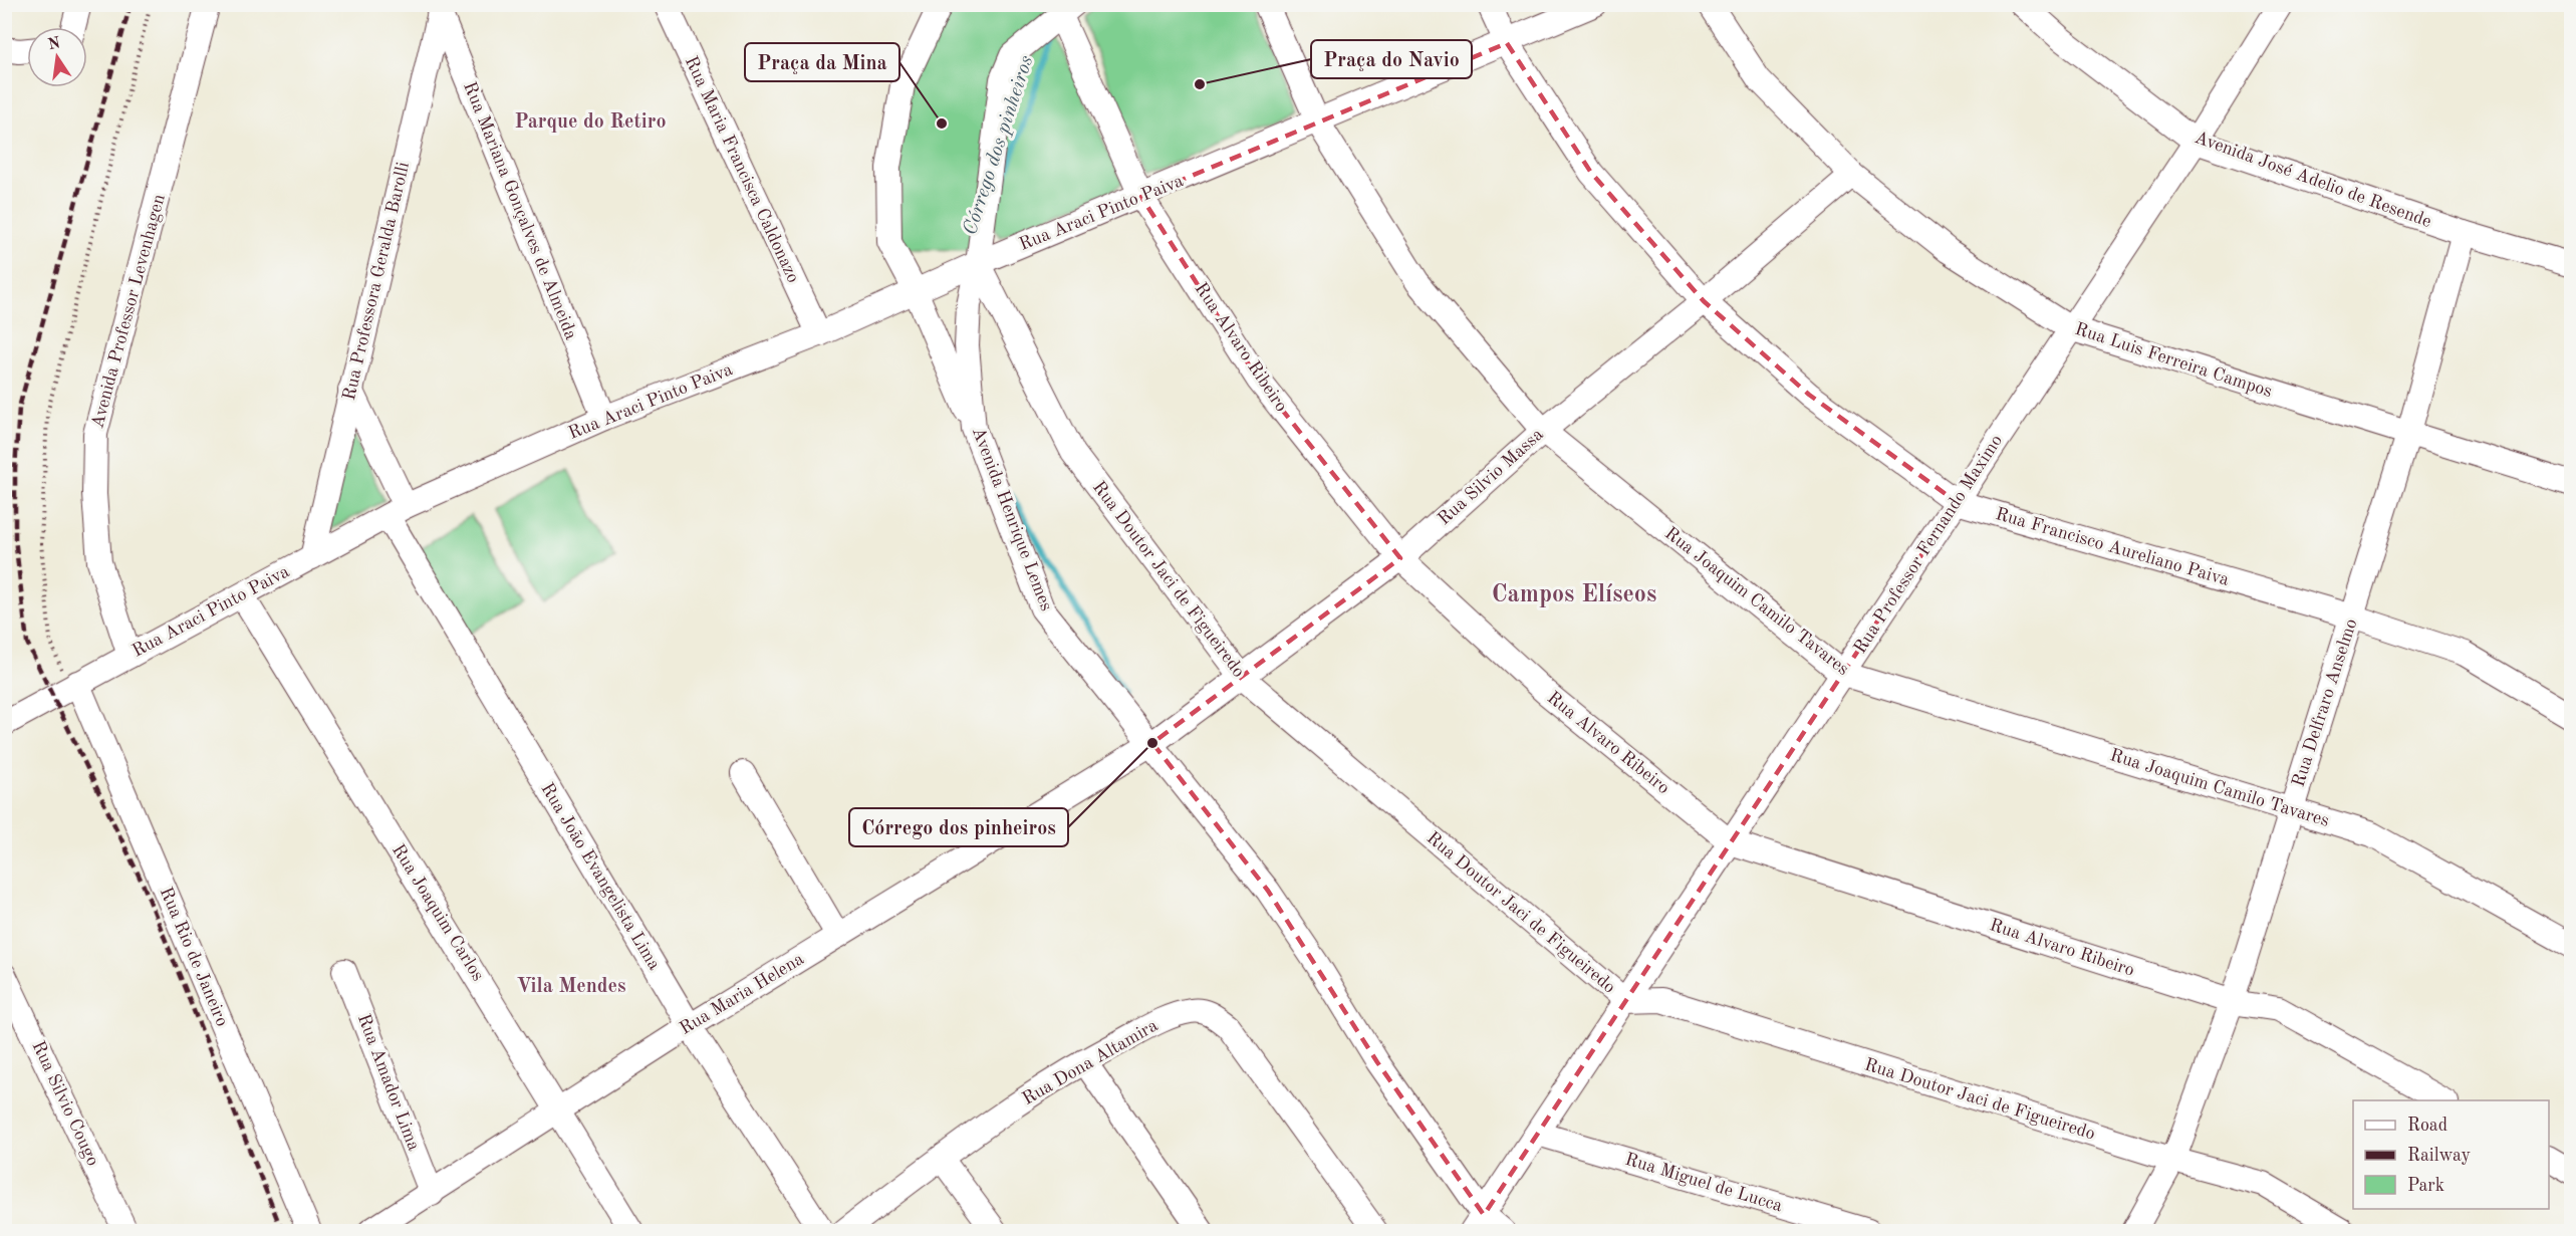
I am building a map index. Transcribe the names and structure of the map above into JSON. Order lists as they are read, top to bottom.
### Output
{
  "streets": {
    "street": [
      "Rua Maria Francisca Caldonazo",
      "Avenida José Adelio de Resende",
      "Rua Mariana Gonçalves de Almeida",
      "Rua Araci Pinto Paiva",
      "Rua Professora Geralda Barolli",
      "Avenida Professor Levenhagen",
      "Rua Alvaro Ribeiro",
      "Rua Luis Ferreira Campos",
      "Rua Silvio Massa",
      "Avenida Henrique Lemes",
      "Rua Professor Fernando Maximo",
      "Rua Francisco Aureliano Paiva",
      "Rua Doutor Jaci de Figueiredo",
      "Rua Joaquim Camilo Tavares",
      "Rua Delfraro Anselmo",
      "Rua João Evangelista Lima",
      "Rua Joaquim Carlos",
      "Rua Rio de Janeiro",
      "Rua Maria Helena",
      "Rua Dona Altamira",
      "Rua Amador Lima",
      "Rua Silvio Cougo",
      "Rua Miguel de Lucca"
    ]
  },
  "crossings": [
    ["Rua Maria Francisca Caldonazo", "Rua Araci Pinto Paiva"],
    ["Avenida José Adelio de Resende", "Rua Professor Fernando Maximo"],
    ["Avenida José Adelio de Resende", "Rua Delfraro Anselmo"],
    ["Rua Mariana Gonçalves de Almeida", "Rua Araci Pinto Paiva"],
    ["Rua Mariana Gonçalves de Almeida", "Rua Professora Geralda Barolli"],
    ["Rua Araci Pinto Paiva", "Rua Professora Geralda Barolli"],
    ["Rua Araci Pinto Paiva", "Avenida Professor Levenhagen"],
    ["Rua Araci Pinto Paiva", "Rua Alvaro Ribeiro"],
    ["Rua Araci Pinto Paiva", "Avenida Henrique Lemes"],
    ["Rua Araci Pinto Paiva", "Rua Francisco Aureliano Paiva"],
    ["Rua Araci Pinto Paiva", "Rua Doutor Jaci de Figueiredo"],
    ["Rua Araci Pinto Paiva", "Rua Joaquim Camilo Tavares"],
    ["Rua Araci Pinto Paiva", "Rua João Evangelista Lima"],
    ["Rua Araci Pinto Paiva", "Rua Joaquim Carlos"],
    ["Rua Araci Pinto Paiva", "Rua Rio de Janeiro"],
    ["Rua Professora Geralda Barolli", "Rua João Evangelista Lima"],
    ["Rua Alvaro Ribeiro", "Rua Silvio Massa"],
    ["Rua Alvaro Ribeiro", "Avenida Henrique Lemes"],
    ["Rua Alvaro Ribeiro", "Rua Professor Fernando Maximo"],
    ["Rua Alvaro Ribeiro", "Rua Delfraro Anselmo"],
    ["Rua Luis Ferreira Campos", "Rua Silvio Massa"],
    ["Rua Luis Ferreira Campos", "Rua Professor Fernando Maximo"],
    ["Rua Luis Ferreira Campos", "Rua Delfraro Anselmo"],
    ["Rua Silvio Massa", "Avenida Henrique Lemes"],
    ["Rua Silvio Massa", "Rua Francisco Aureliano Paiva"],
    ["Rua Silvio Massa", "Rua Doutor Jaci de Figueiredo"],
    ["Rua Silvio Massa", "Rua Joaquim Camilo Tavares"],
    ["Rua Silvio Massa", "Rua Maria Helena"],
    ["Avenida Henrique Lemes", "Rua Professor Fernando Maximo"],
    ["Avenida Henrique Lemes", "Rua Doutor Jaci de Figueiredo"],
    ["Rua Professor Fernando Maximo", "Rua Francisco Aureliano Paiva"],
    ["Rua Professor Fernando Maximo", "Rua Doutor Jaci de Figueiredo"],
    ["Rua Professor Fernando Maximo", "Rua Joaquim Camilo Tavares"],
    ["Rua Professor Fernando Maximo", "Rua Miguel de Lucca"],
    ["Rua Francisco Aureliano Paiva", "Rua Delfraro Anselmo"],
    ["Rua Doutor Jaci de Figueiredo", "Rua Delfraro Anselmo"],
    ["Rua Joaquim Camilo Tavares", "Rua Delfraro Anselmo"],
    ["Rua João Evangelista Lima", "Rua Maria Helena"],
    ["Rua Joaquim Carlos", "Rua Maria Helena"],
    ["Rua Maria Helena", "Rua Amador Lima"]
  ],
  "districts": ["Parque do Retiro", "Campos Elíseos", "Vila Mendes"],
  "water": ["Córrego dos pinheiros"],
  "places": ["Praça do Navio", "Praça da Mina", "Córrego dos pinheiros"],
  "legend": ["Road", "Railway", "Park"],
  "north": "top"
}
